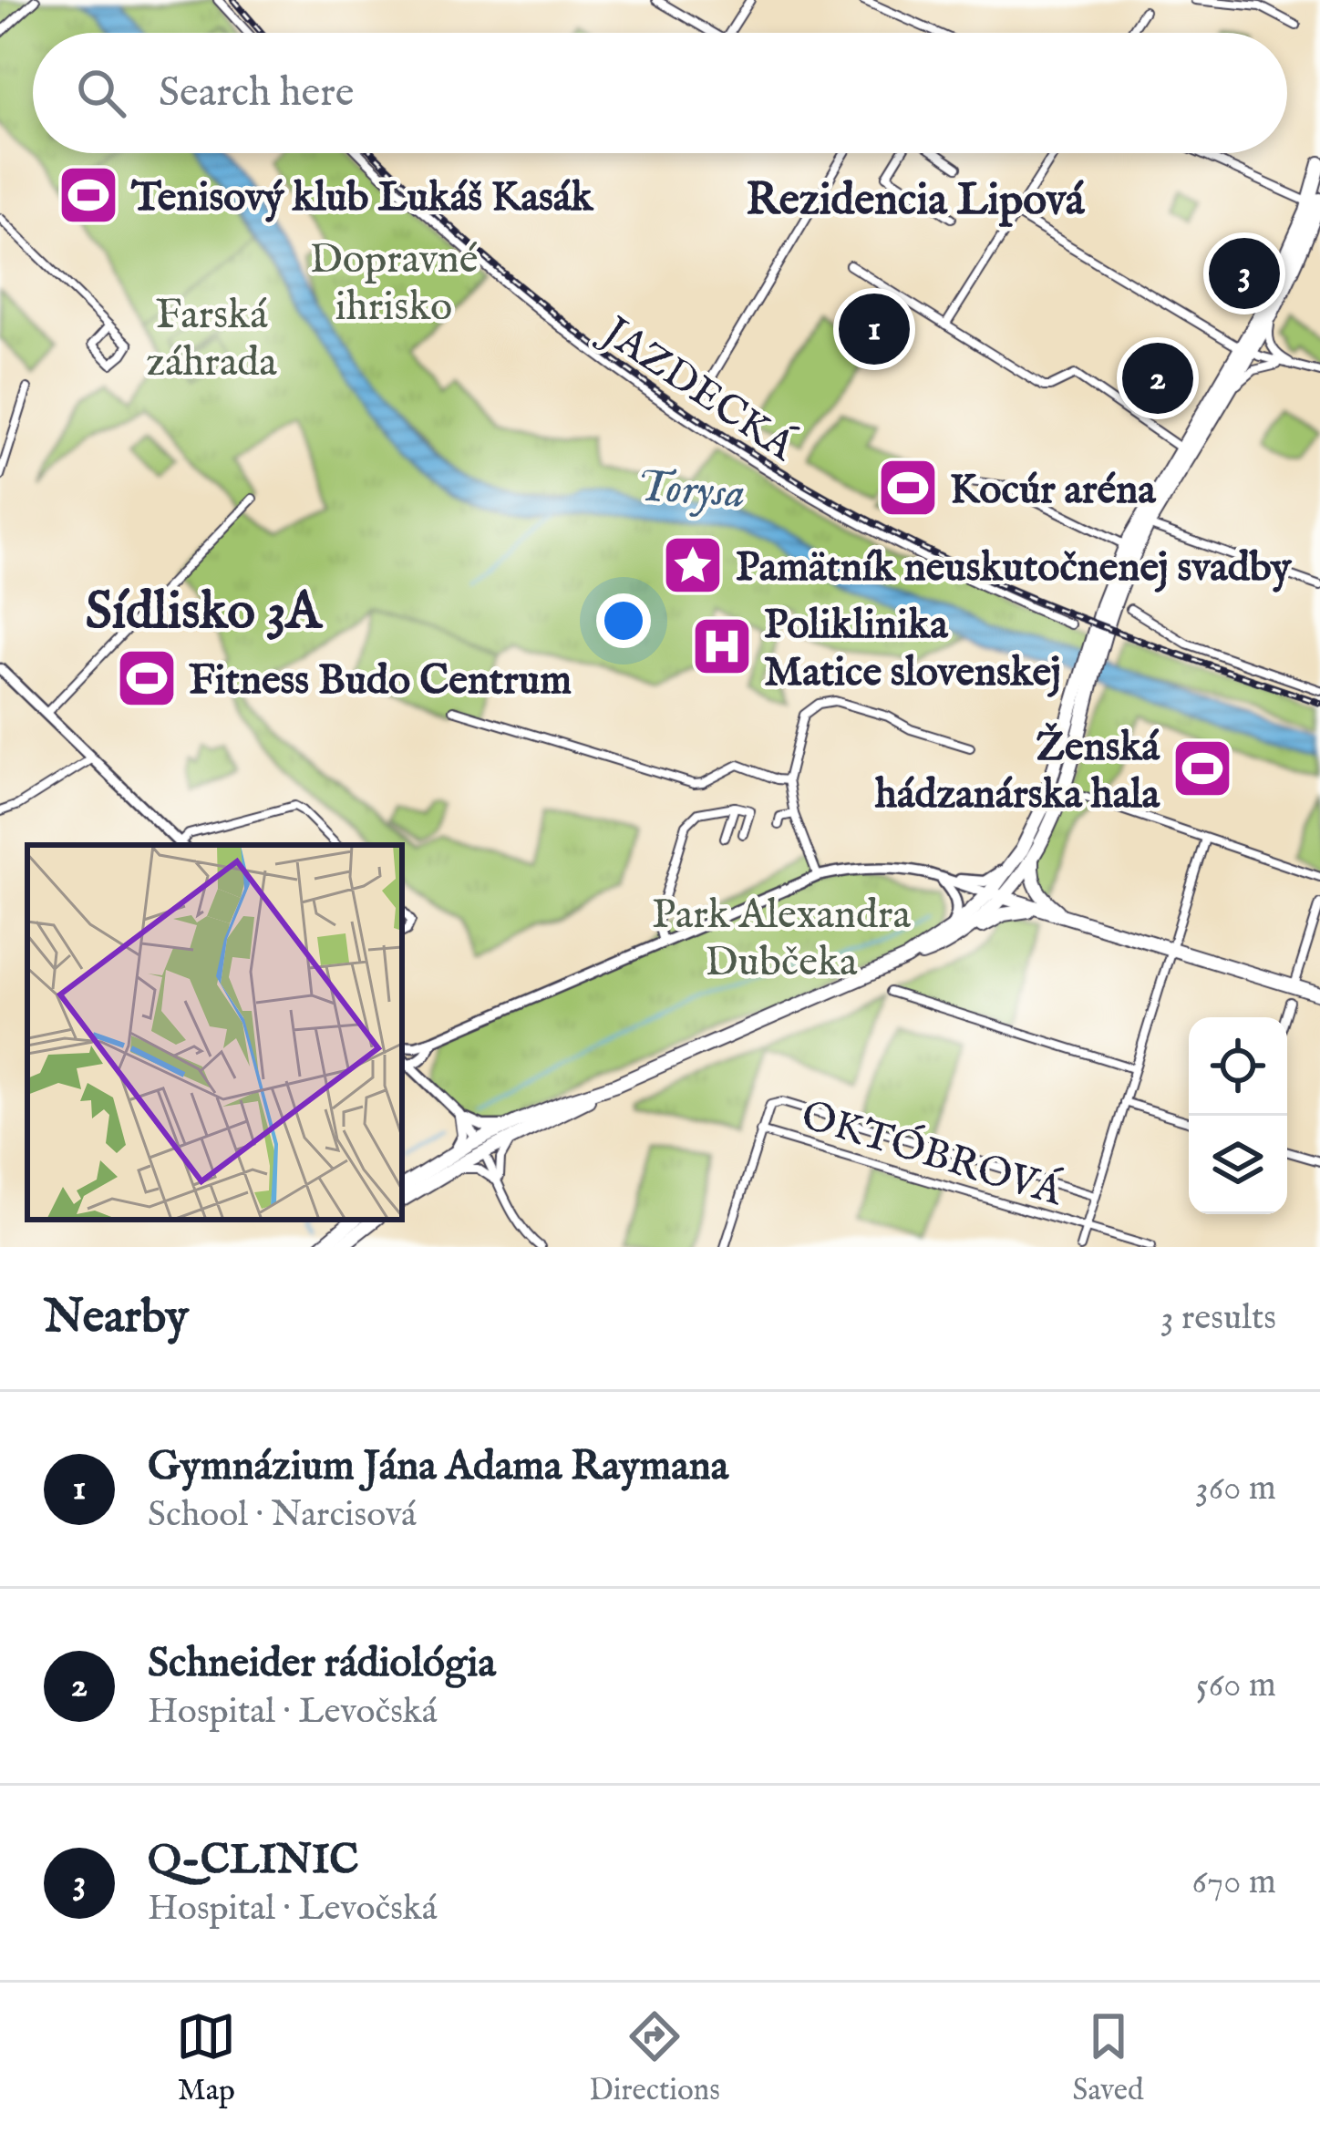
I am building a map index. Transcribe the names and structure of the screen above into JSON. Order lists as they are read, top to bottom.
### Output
{
  "streets": {
    "street": ["JAZDECKÁ", "OKTÓBROVÁ"]
  },
  "districts": ["Rezidencia Lipová", "Sídlisko 3A"],
  "water": ["Torysa"],
  "parks": ["Dopravné ihrisko", "Farská záhrada", "Park Alexandra Dubčeka"],
  "places": {
    "sports": [
      "Tenisový klub Lukáš Kasák",
      "Kocúr aréna",
      "Fitness Budo Centrum",
      "Ženská hádzanárska hala"
    ],
    "place": ["Pamätník neuskutočnenej svadby"],
    "hospital": ["Poliklinika Matice slovenskej"]
  },
  "page": {
    "search": "Search here",
    "pins": ["3", "1", "2"],
    "heading": ["Nearby", "3 results"],
    "list": [
      {
        "mark": "1",
        "name": "Gymnázium Jána Adama Raymana",
        "note": "School · Narcisová",
        "value": "360 m"
      },
      {
        "mark": "2",
        "name": "Schneider rádiológia",
        "note": "Hospital · Levočská",
        "value": "560 m"
      },
      {
        "mark": "3",
        "name": "Q-CLINIC",
        "note": "Hospital · Levočská",
        "value": "670 m"
      }
    ],
    "nav": ["Map", "Directions", "Saved"]
  }
}
